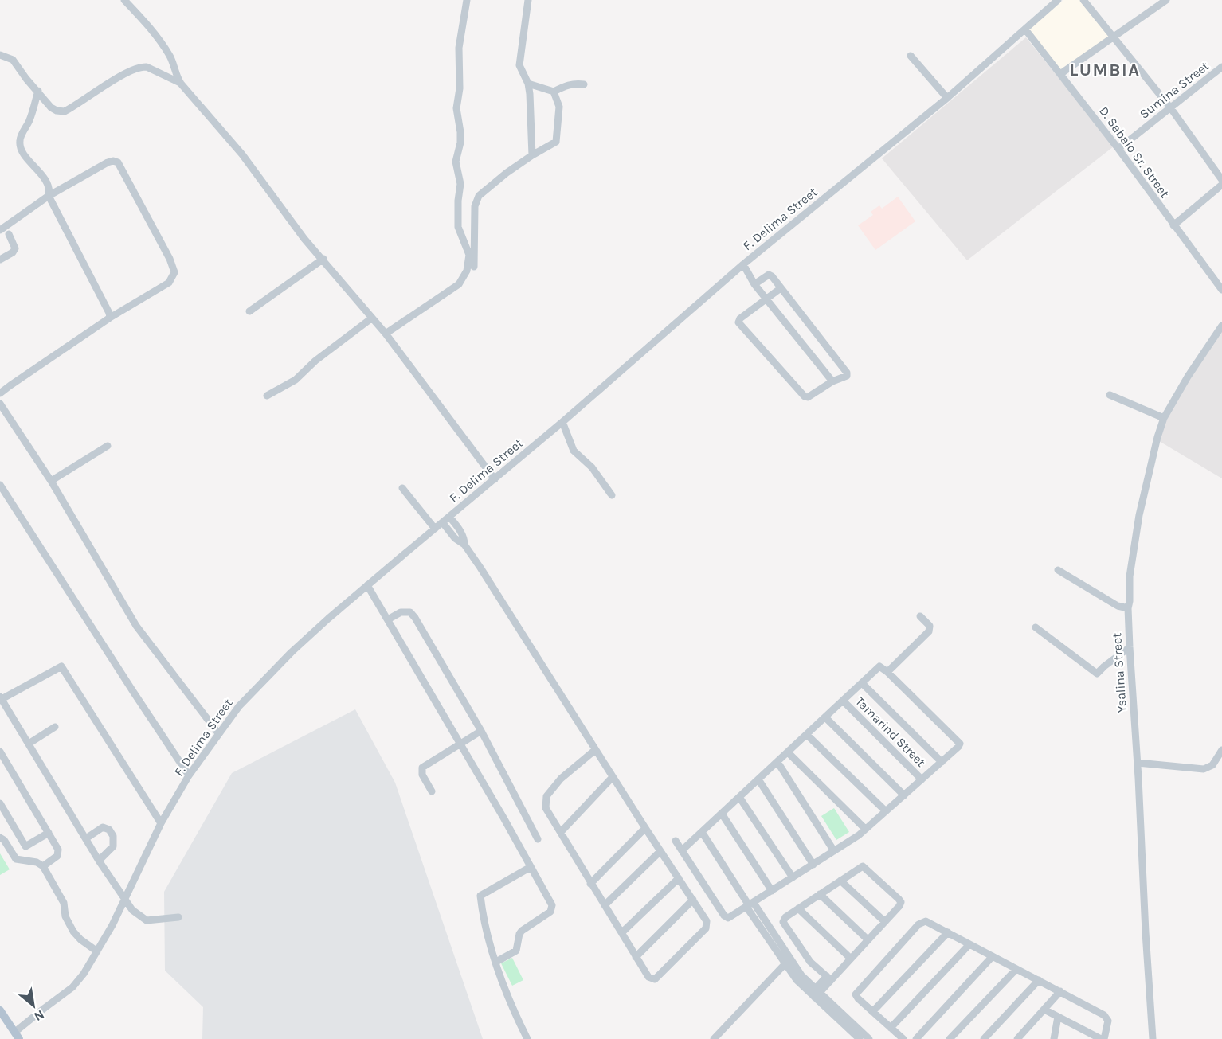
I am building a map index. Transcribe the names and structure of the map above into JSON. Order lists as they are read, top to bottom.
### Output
{
  "streets": {
    "street": [
      "Sumina Street",
      "D. Sabalo Sr. Street",
      "F. Delima Street",
      "Ysalina Street",
      "Tamarind Street"
    ]
  },
  "crossings": [
    ["Sumina Street", "D. Sabalo Sr. Street"],
    ["D. Sabalo Sr. Street", "F. Delima Street"]
  ],
  "districts": ["LUMBIA"],
  "north": "bottom right"
}
